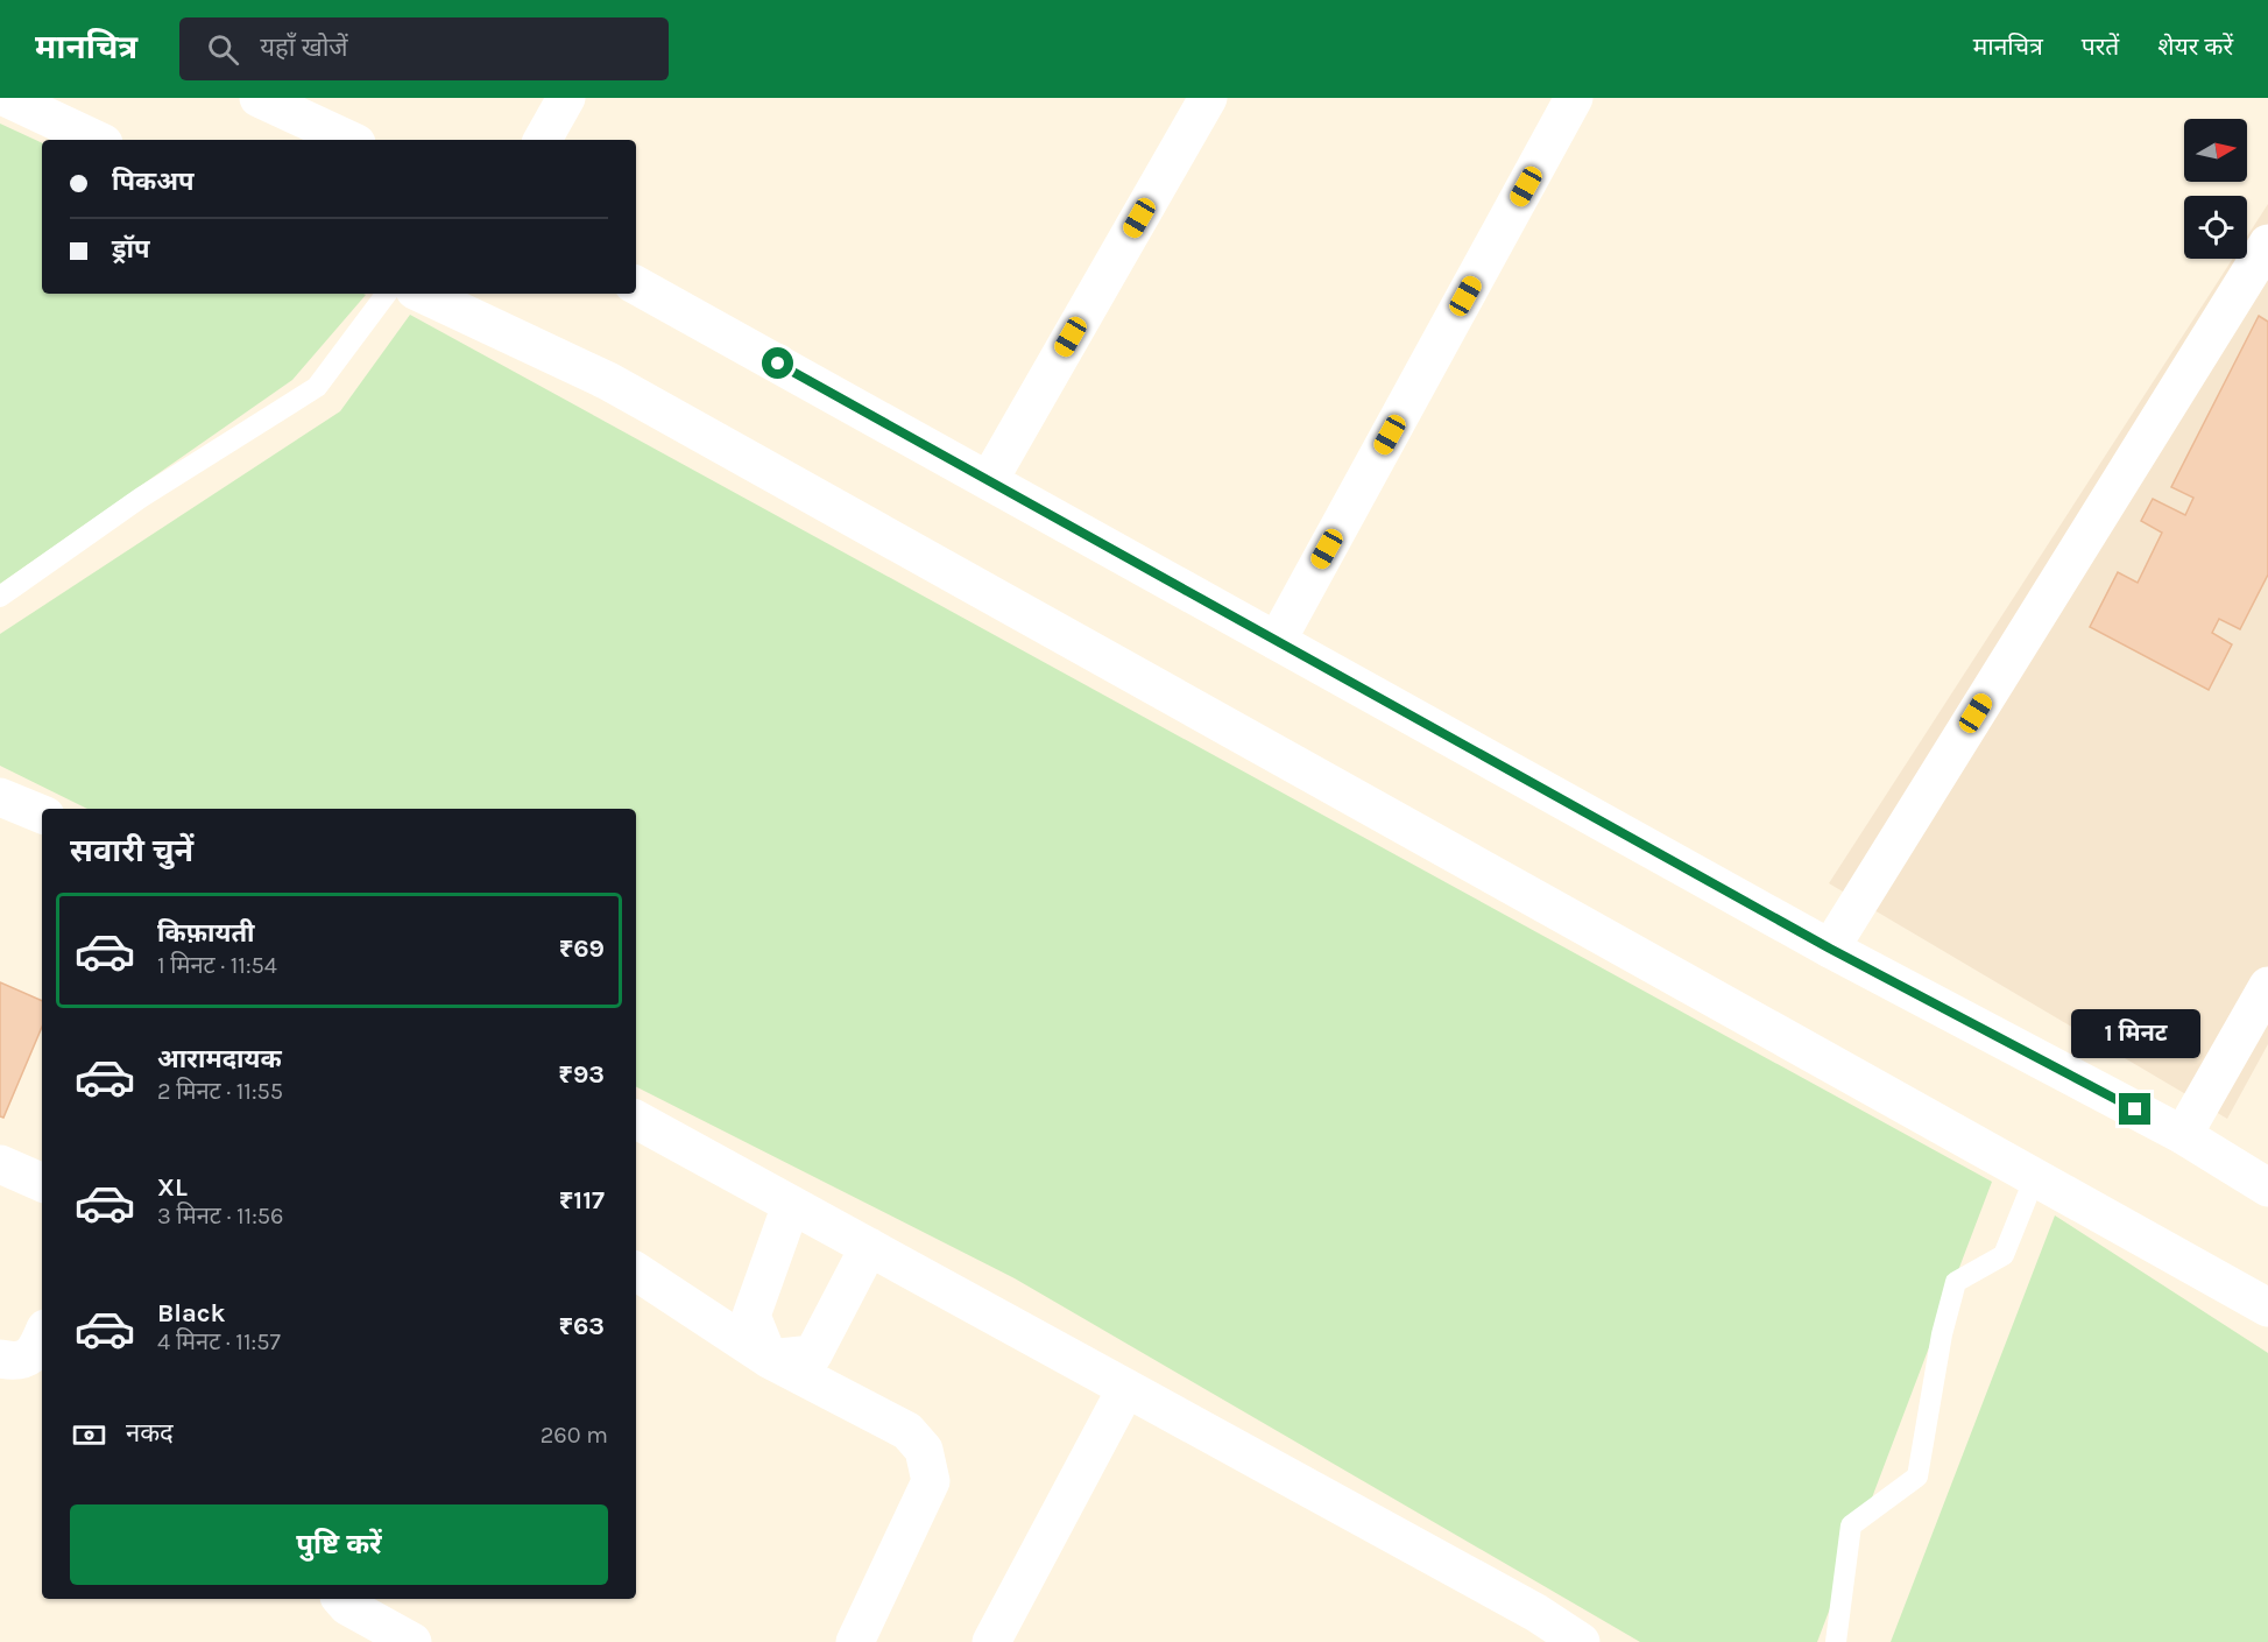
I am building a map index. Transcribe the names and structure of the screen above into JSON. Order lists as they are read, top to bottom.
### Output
{
  "north": "right",
  "page": {
    "header": "मानचित्र",
    "search": "यहाँ खोजें",
    "nav": ["मानचित्र", "परतें", "शेयर करें"],
    "banner": ["पिकअप", "ड्रॉप"],
    "heading": "सवारी चुनें",
    "list": [
      {
        "name": "किफ़ायती",
        "note": "1 मिनट · 11:54",
        "value": "₹69"
      },
      {
        "name": "आरामदायक",
        "note": "2 मिनट · 11:55",
        "value": "₹93"
      },
      {
        "name": "XL",
        "note": "3 मिनट · 11:56",
        "value": "₹117"
      },
      {
        "name": "Black",
        "note": "4 मिनट · 11:57",
        "value": "₹63"
      }
    ],
    "bubble": "1 मिनट",
    "pay": ["नकद", "260 m"],
    "buttons": "पुष्टि करें"
  }
}
